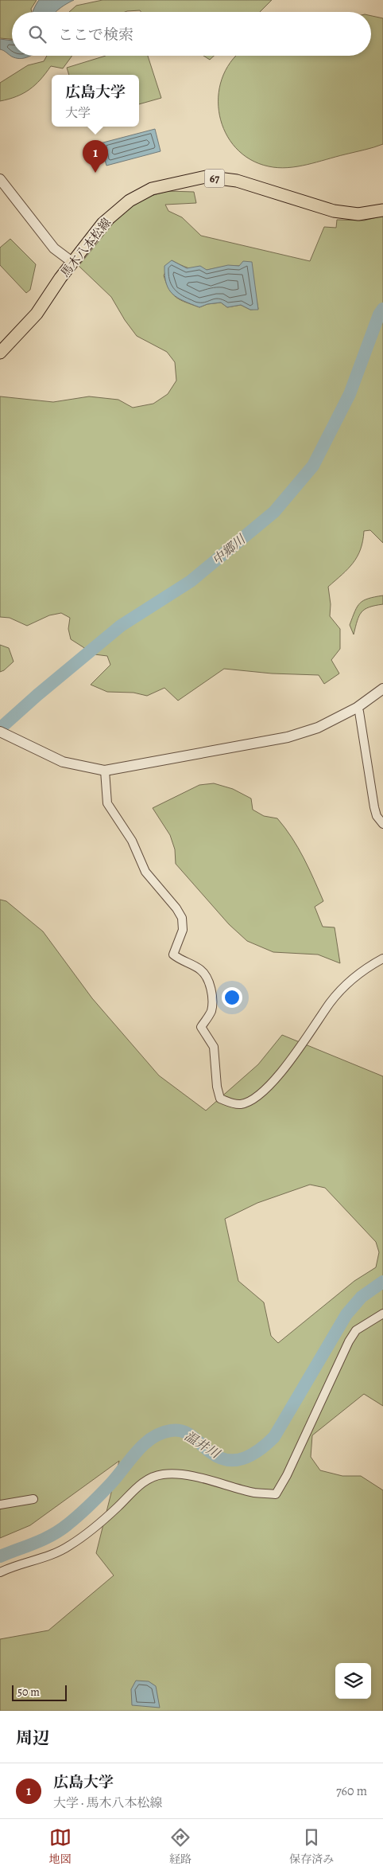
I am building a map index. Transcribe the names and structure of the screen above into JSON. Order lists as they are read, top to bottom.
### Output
{
  "streets": {
    "main road": ["67", "馬木八本松線"]
  },
  "water": ["中郷川", "温井川"],
  "scale_bar": "50 m",
  "page": {
    "search": "ここで検索",
    "popup": ["広島大学", "大学"],
    "pins": "1",
    "scale": "50 m",
    "heading": "周辺",
    "list": [
      {
        "mark": "1",
        "name": "広島大学",
        "note": "大学 · 馬木八本松線",
        "value": "760 m"
      }
    ],
    "nav": ["地図", "経路", "保存済み"]
  }
}
